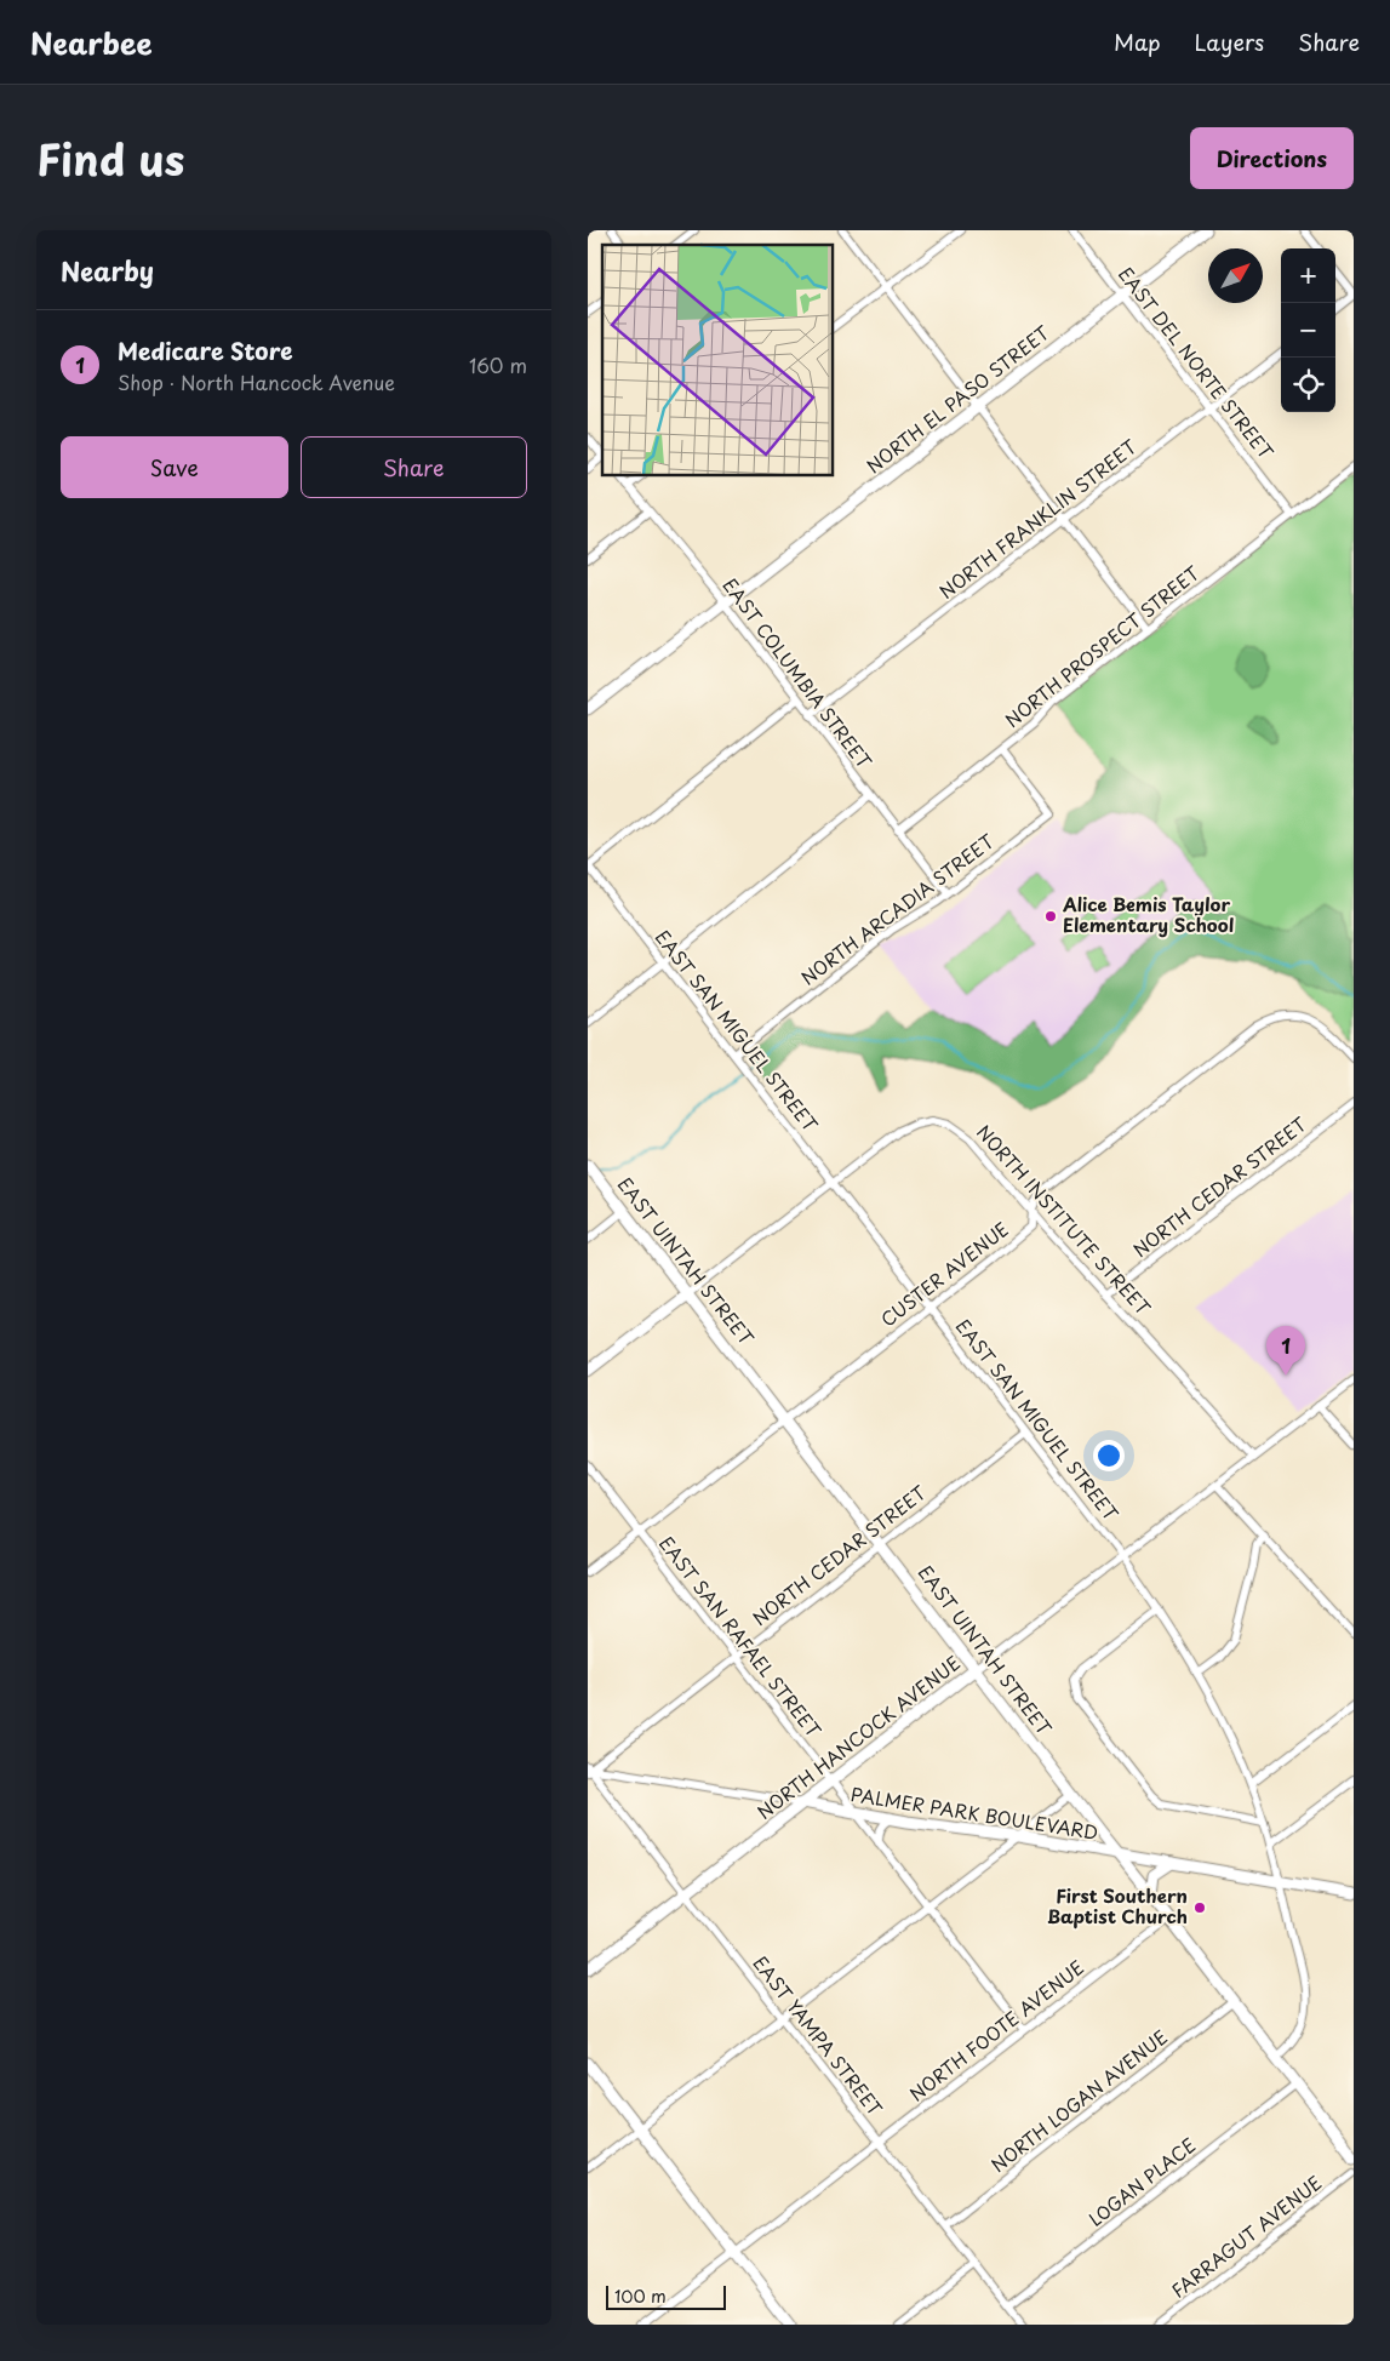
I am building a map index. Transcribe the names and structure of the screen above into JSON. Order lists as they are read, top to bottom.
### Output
{
  "streets": {
    "main road": [
      "NORTH EL PASO STREET",
      "NORTH INSTITUTE STREET",
      "EAST UINTAH STREET",
      "NORTH HANCOCK AVENUE",
      "PALMER PARK BOULEVARD"
    ],
    "street": [
      "EAST DEL NORTE STREET",
      "NORTH FRANKLIN STREET",
      "NORTH PROSPECT STREET",
      "EAST COLUMBIA STREET",
      "NORTH ARCADIA STREET",
      "EAST SAN MIGUEL STREET",
      "NORTH CEDAR STREET",
      "CUSTER AVENUE",
      "EAST SAN RAFAEL STREET",
      "NORTH FOOTE AVENUE",
      "EAST YAMPA STREET",
      "NORTH LOGAN AVENUE",
      "LOGAN PLACE",
      "FARRAGUT AVENUE"
    ]
  },
  "crossings": [
    ["EAST DEL NORTE STREET", "NORTH EL PASO STREET"],
    ["EAST DEL NORTE STREET", "NORTH FRANKLIN STREET"],
    ["EAST DEL NORTE STREET", "NORTH PROSPECT STREET"],
    ["NORTH EL PASO STREET", "EAST COLUMBIA STREET"],
    ["NORTH FRANKLIN STREET", "EAST COLUMBIA STREET"],
    ["NORTH PROSPECT STREET", "EAST COLUMBIA STREET"],
    ["NORTH PROSPECT STREET", "NORTH ARCADIA STREET"],
    ["EAST COLUMBIA STREET", "NORTH ARCADIA STREET"],
    ["NORTH ARCADIA STREET", "EAST SAN MIGUEL STREET"],
    ["EAST SAN MIGUEL STREET", "NORTH CEDAR STREET"],
    ["EAST SAN MIGUEL STREET", "NORTH INSTITUTE STREET"],
    ["EAST SAN MIGUEL STREET", "EAST UINTAH STREET"],
    ["EAST SAN MIGUEL STREET", "CUSTER AVENUE"],
    ["EAST SAN MIGUEL STREET", "NORTH HANCOCK AVENUE"],
    ["EAST SAN MIGUEL STREET", "PALMER PARK BOULEVARD"],
    ["NORTH CEDAR STREET", "NORTH INSTITUTE STREET"],
    ["NORTH CEDAR STREET", "EAST UINTAH STREET"],
    ["NORTH CEDAR STREET", "EAST SAN RAFAEL STREET"],
    ["NORTH CEDAR STREET", "PALMER PARK BOULEVARD"],
    ["NORTH CEDAR STREET", "EAST YAMPA STREET"],
    ["NORTH INSTITUTE STREET", "EAST UINTAH STREET"],
    ["NORTH INSTITUTE STREET", "CUSTER AVENUE"],
    ["NORTH INSTITUTE STREET", "NORTH HANCOCK AVENUE"],
    ["EAST UINTAH STREET", "CUSTER AVENUE"],
    ["EAST UINTAH STREET", "NORTH HANCOCK AVENUE"],
    ["EAST UINTAH STREET", "PALMER PARK BOULEVARD"],
    ["EAST UINTAH STREET", "NORTH FOOTE AVENUE"],
    ["EAST UINTAH STREET", "NORTH LOGAN AVENUE"],
    ["EAST UINTAH STREET", "LOGAN PLACE"],
    ["CUSTER AVENUE", "EAST SAN RAFAEL STREET"],
    ["EAST SAN RAFAEL STREET", "NORTH HANCOCK AVENUE"],
    ["EAST SAN RAFAEL STREET", "PALMER PARK BOULEVARD"],
    ["EAST SAN RAFAEL STREET", "NORTH FOOTE AVENUE"],
    ["NORTH HANCOCK AVENUE", "PALMER PARK BOULEVARD"],
    ["NORTH HANCOCK AVENUE", "EAST YAMPA STREET"],
    ["PALMER PARK BOULEVARD", "EAST YAMPA STREET"],
    ["NORTH FOOTE AVENUE", "EAST YAMPA STREET"],
    ["EAST YAMPA STREET", "NORTH LOGAN AVENUE"],
    ["EAST YAMPA STREET", "LOGAN PLACE"]
  ],
  "places": ["Alice Bemis Taylor Elementary School", "First Southern Baptist Church"],
  "scale_bar": "100 m",
  "north": "top right",
  "page": {
    "header": "Nearbee",
    "nav": ["Map", "Layers", "Share"],
    "title": "Find us",
    "buttons": [
      "Directions",
      ["Save", "Share"]
    ],
    "heading": "Nearby",
    "map_buttons": ["+", "−"],
    "list": [
      {
        "mark": "1",
        "name": "Medicare Store",
        "note": "Shop · North Hancock Avenue",
        "value": "160 m"
      }
    ],
    "pins": "1",
    "scale": "100 m"
  }
}
